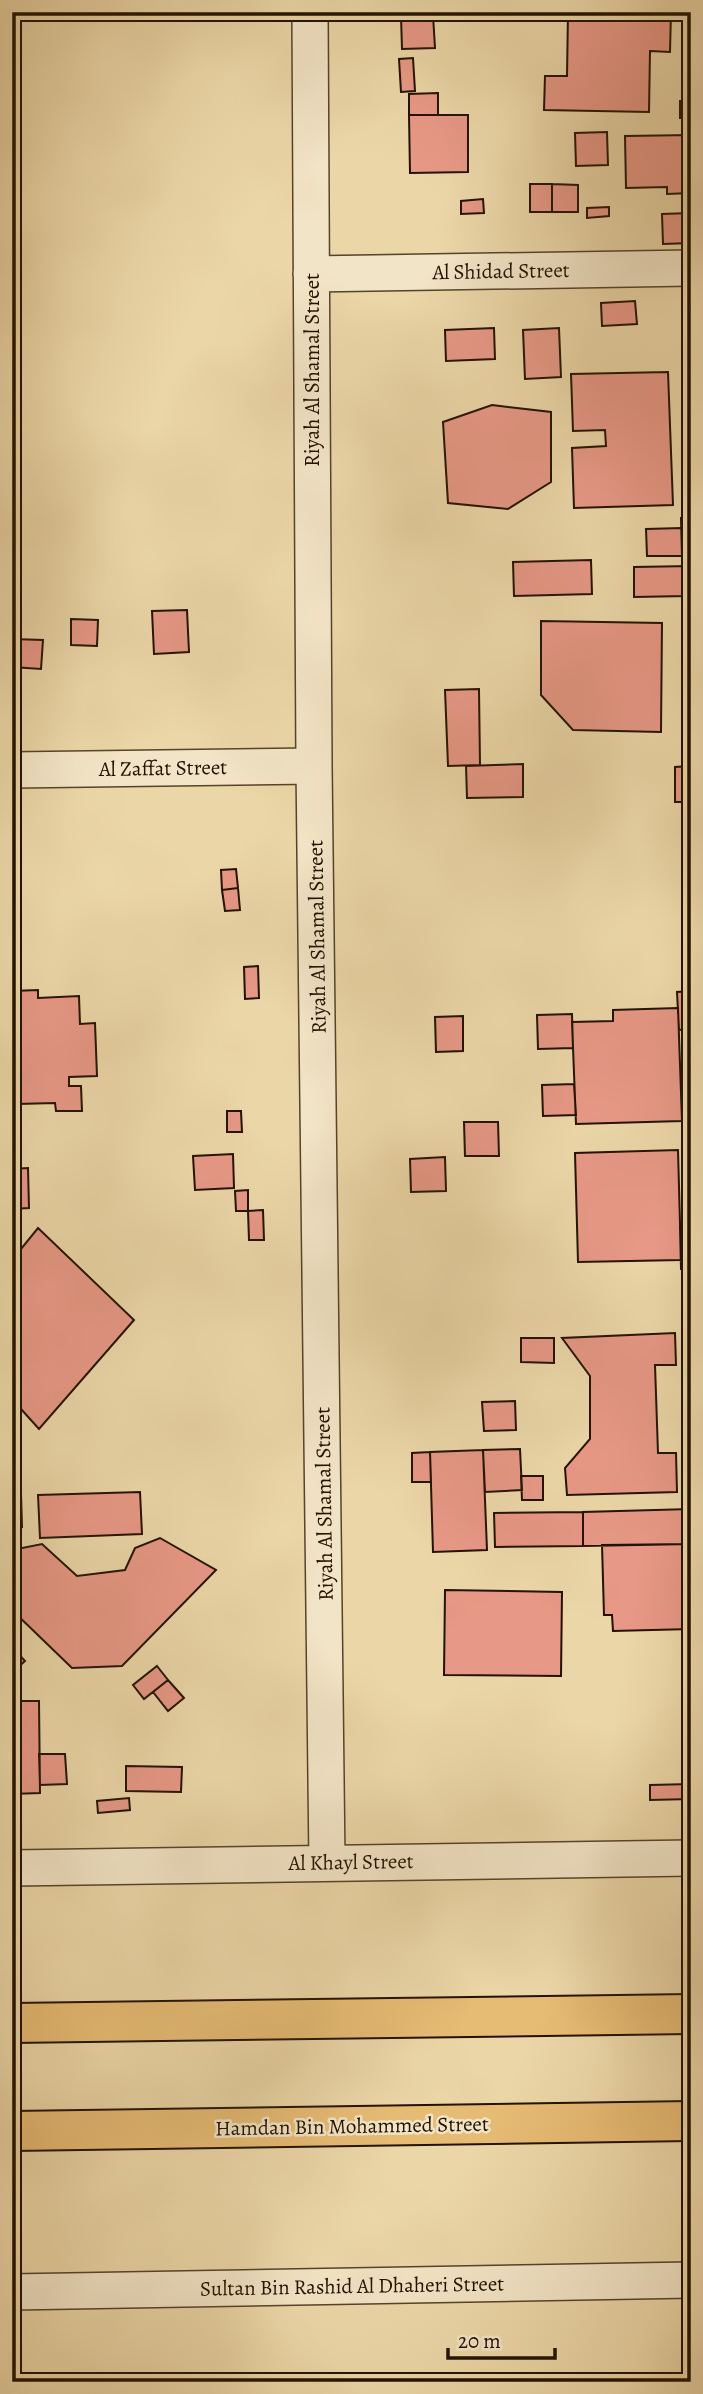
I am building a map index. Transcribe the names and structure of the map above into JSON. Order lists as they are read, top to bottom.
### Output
{
  "streets": {
    "main road": ["Hamdan Bin Mohammed Street"],
    "street": [
      "Al Shidad Street",
      "Riyah Al Shamal Street",
      "Al Zaffat Street",
      "Al Khayl Street",
      "Sultan Bin Rashid Al Dhaheri Street"
    ]
  },
  "crossings": [
    ["Al Shidad Street", "Riyah Al Shamal Street"],
    ["Riyah Al Shamal Street", "Al Zaffat Street"],
    ["Riyah Al Shamal Street", "Al Khayl Street"]
  ],
  "scale_bar": "20 m"
}
